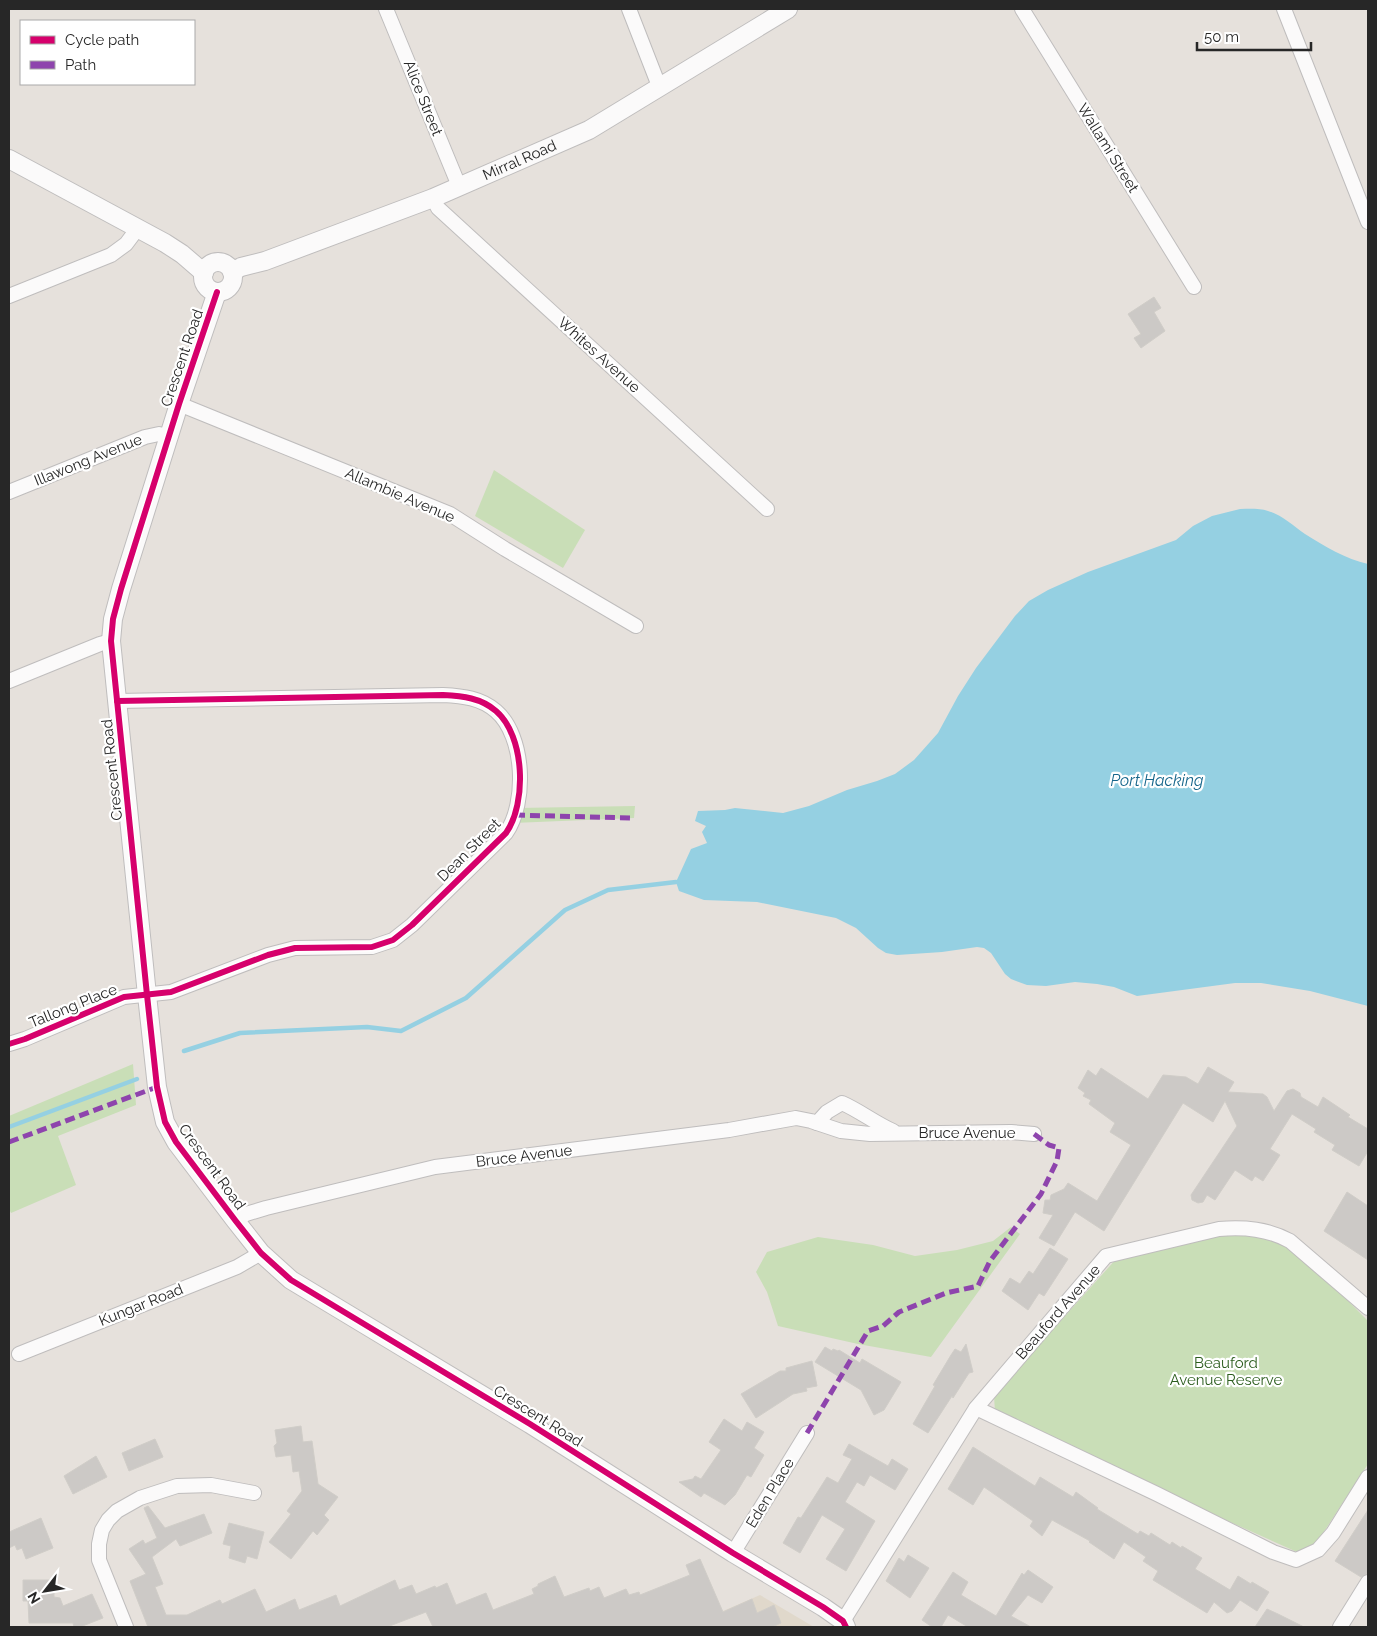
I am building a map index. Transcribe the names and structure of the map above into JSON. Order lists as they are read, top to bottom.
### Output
{
  "streets": {
    "street": [
      "Alice Street",
      "Wallami Street",
      "Mirral Road",
      "Whites Avenue",
      "Crescent Road",
      "Illawong Avenue",
      "Allambie Avenue",
      "Dean Street",
      "Tallong Place",
      "Bruce Avenue",
      "Kungar Road",
      "Beauford Avenue",
      "Eden Place"
    ]
  },
  "crossings": [
    ["Alice Street", "Mirral Road"],
    ["Mirral Road", "Whites Avenue"],
    ["Mirral Road", "Crescent Road"],
    ["Crescent Road", "Illawong Avenue"],
    ["Crescent Road", "Allambie Avenue"],
    ["Crescent Road", "Dean Street"],
    ["Crescent Road", "Tallong Place"],
    ["Crescent Road", "Bruce Avenue"],
    ["Crescent Road", "Kungar Road"],
    ["Crescent Road", "Beauford Avenue"],
    ["Crescent Road", "Eden Place"],
    ["Dean Street", "Tallong Place"]
  ],
  "water": ["Port Hacking"],
  "parks": ["Beauford Avenue Reserve"],
  "legend": ["Cycle path", "Path"],
  "scale_bar": "50 m",
  "north": "bottom left"
}
